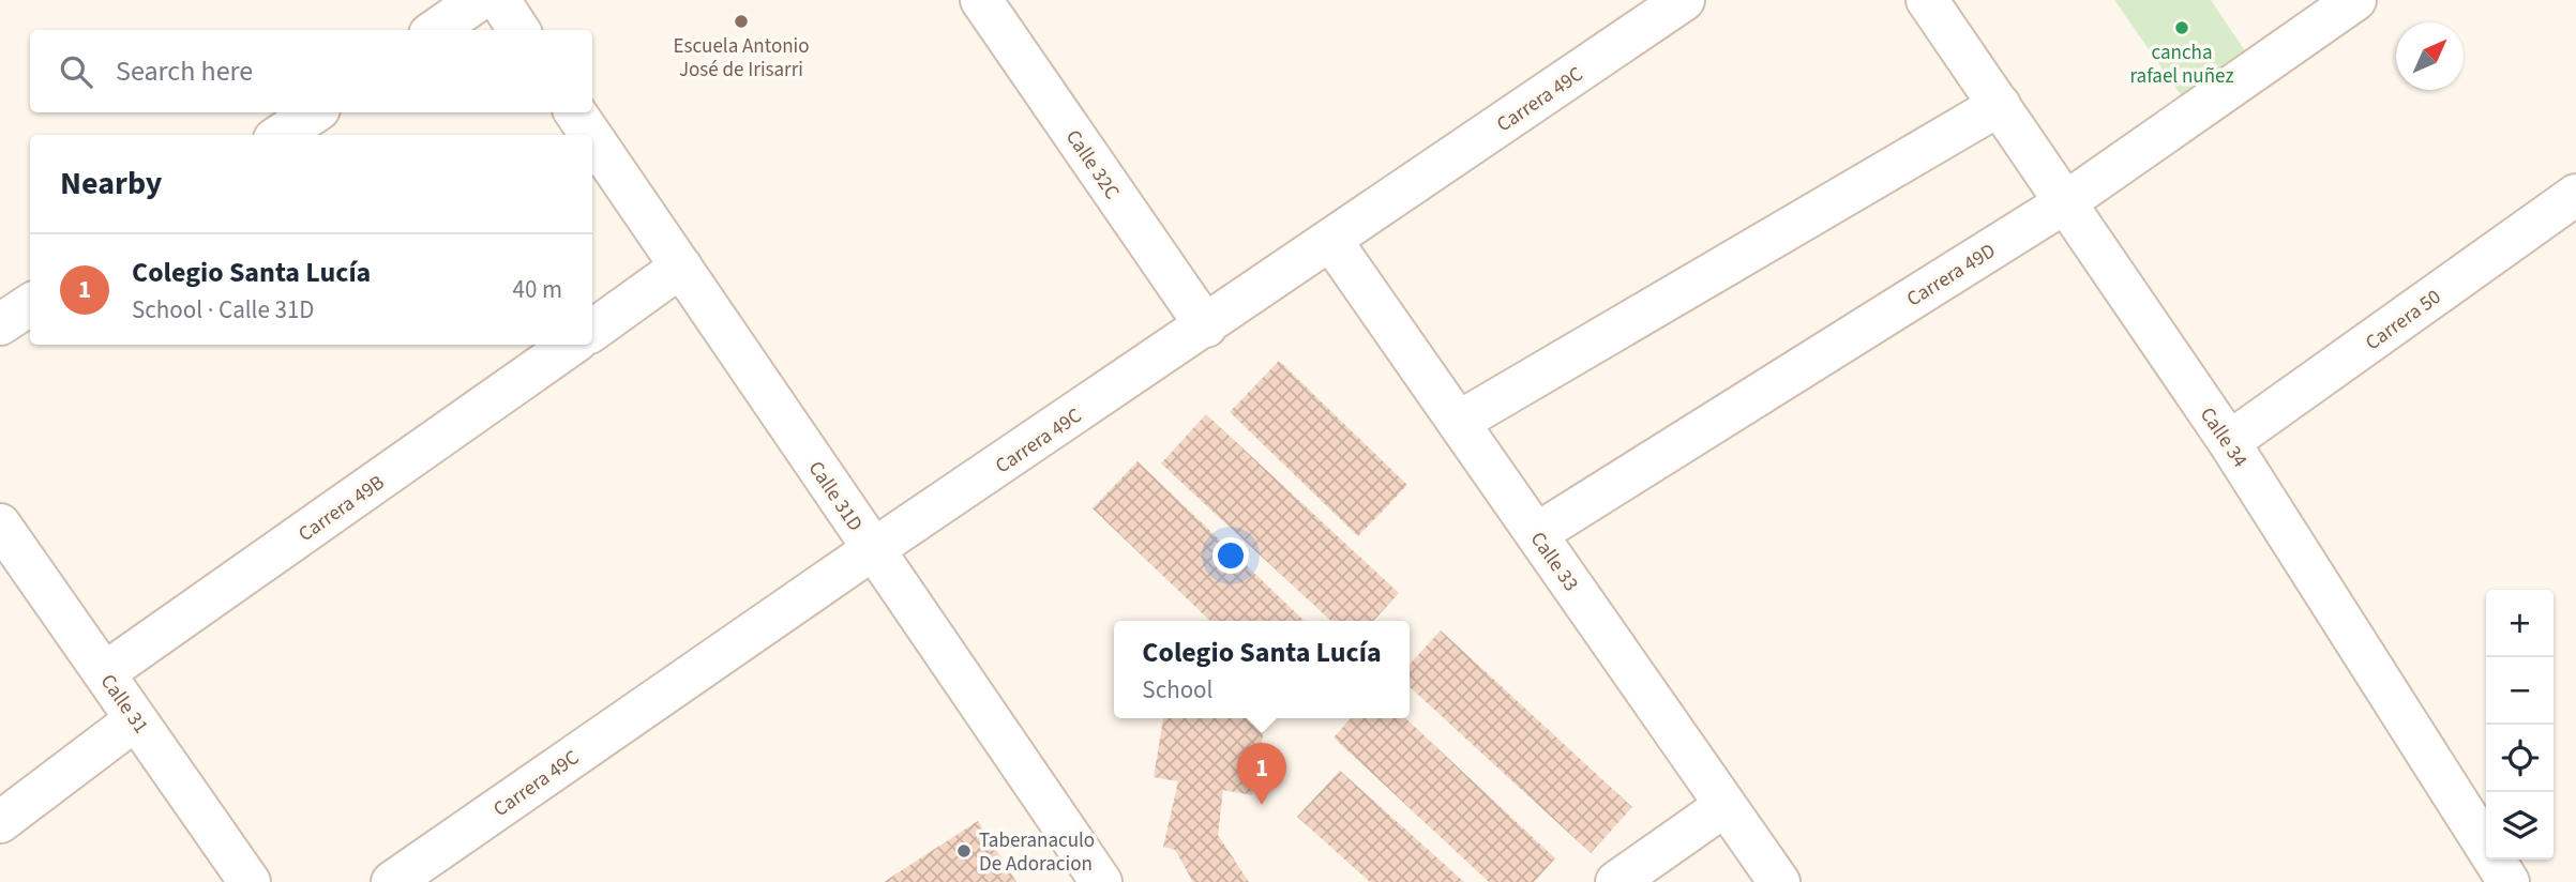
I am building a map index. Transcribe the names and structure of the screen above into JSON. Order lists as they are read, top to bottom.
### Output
{
  "streets": {
    "street": [
      "Carrera 49C",
      "Calle 32C",
      "Carrera 49D",
      "Carrera 50",
      "Calle 34",
      "Calle 31D",
      "Carrera 49B",
      "Calle 33",
      "Calle 31"
    ]
  },
  "crossings": [
    ["Carrera 49C", "Calle 32C"],
    ["Carrera 49C", "Calle 31D"],
    ["Carrera 49C", "Calle 33"],
    ["Carrera 49D", "Calle 34"],
    ["Carrera 49D", "Calle 33"],
    ["Carrera 50", "Calle 34"],
    ["Carrera 49B", "Calle 31"]
  ],
  "places": ["Escuela Antonio José de Irisarri", "cancha rafael nuñez", "Taberanaculo De Adoracion"],
  "north": "top right",
  "page": {
    "search": "Search here",
    "heading": "Nearby",
    "list": [
      {
        "mark": "1",
        "name": "Colegio Santa Lucía",
        "note": "School · Calle 31D",
        "value": "40 m"
      }
    ],
    "map_buttons": ["+", "−"],
    "popup": ["Colegio Santa Lucía", "School"],
    "pins": "1"
  }
}
